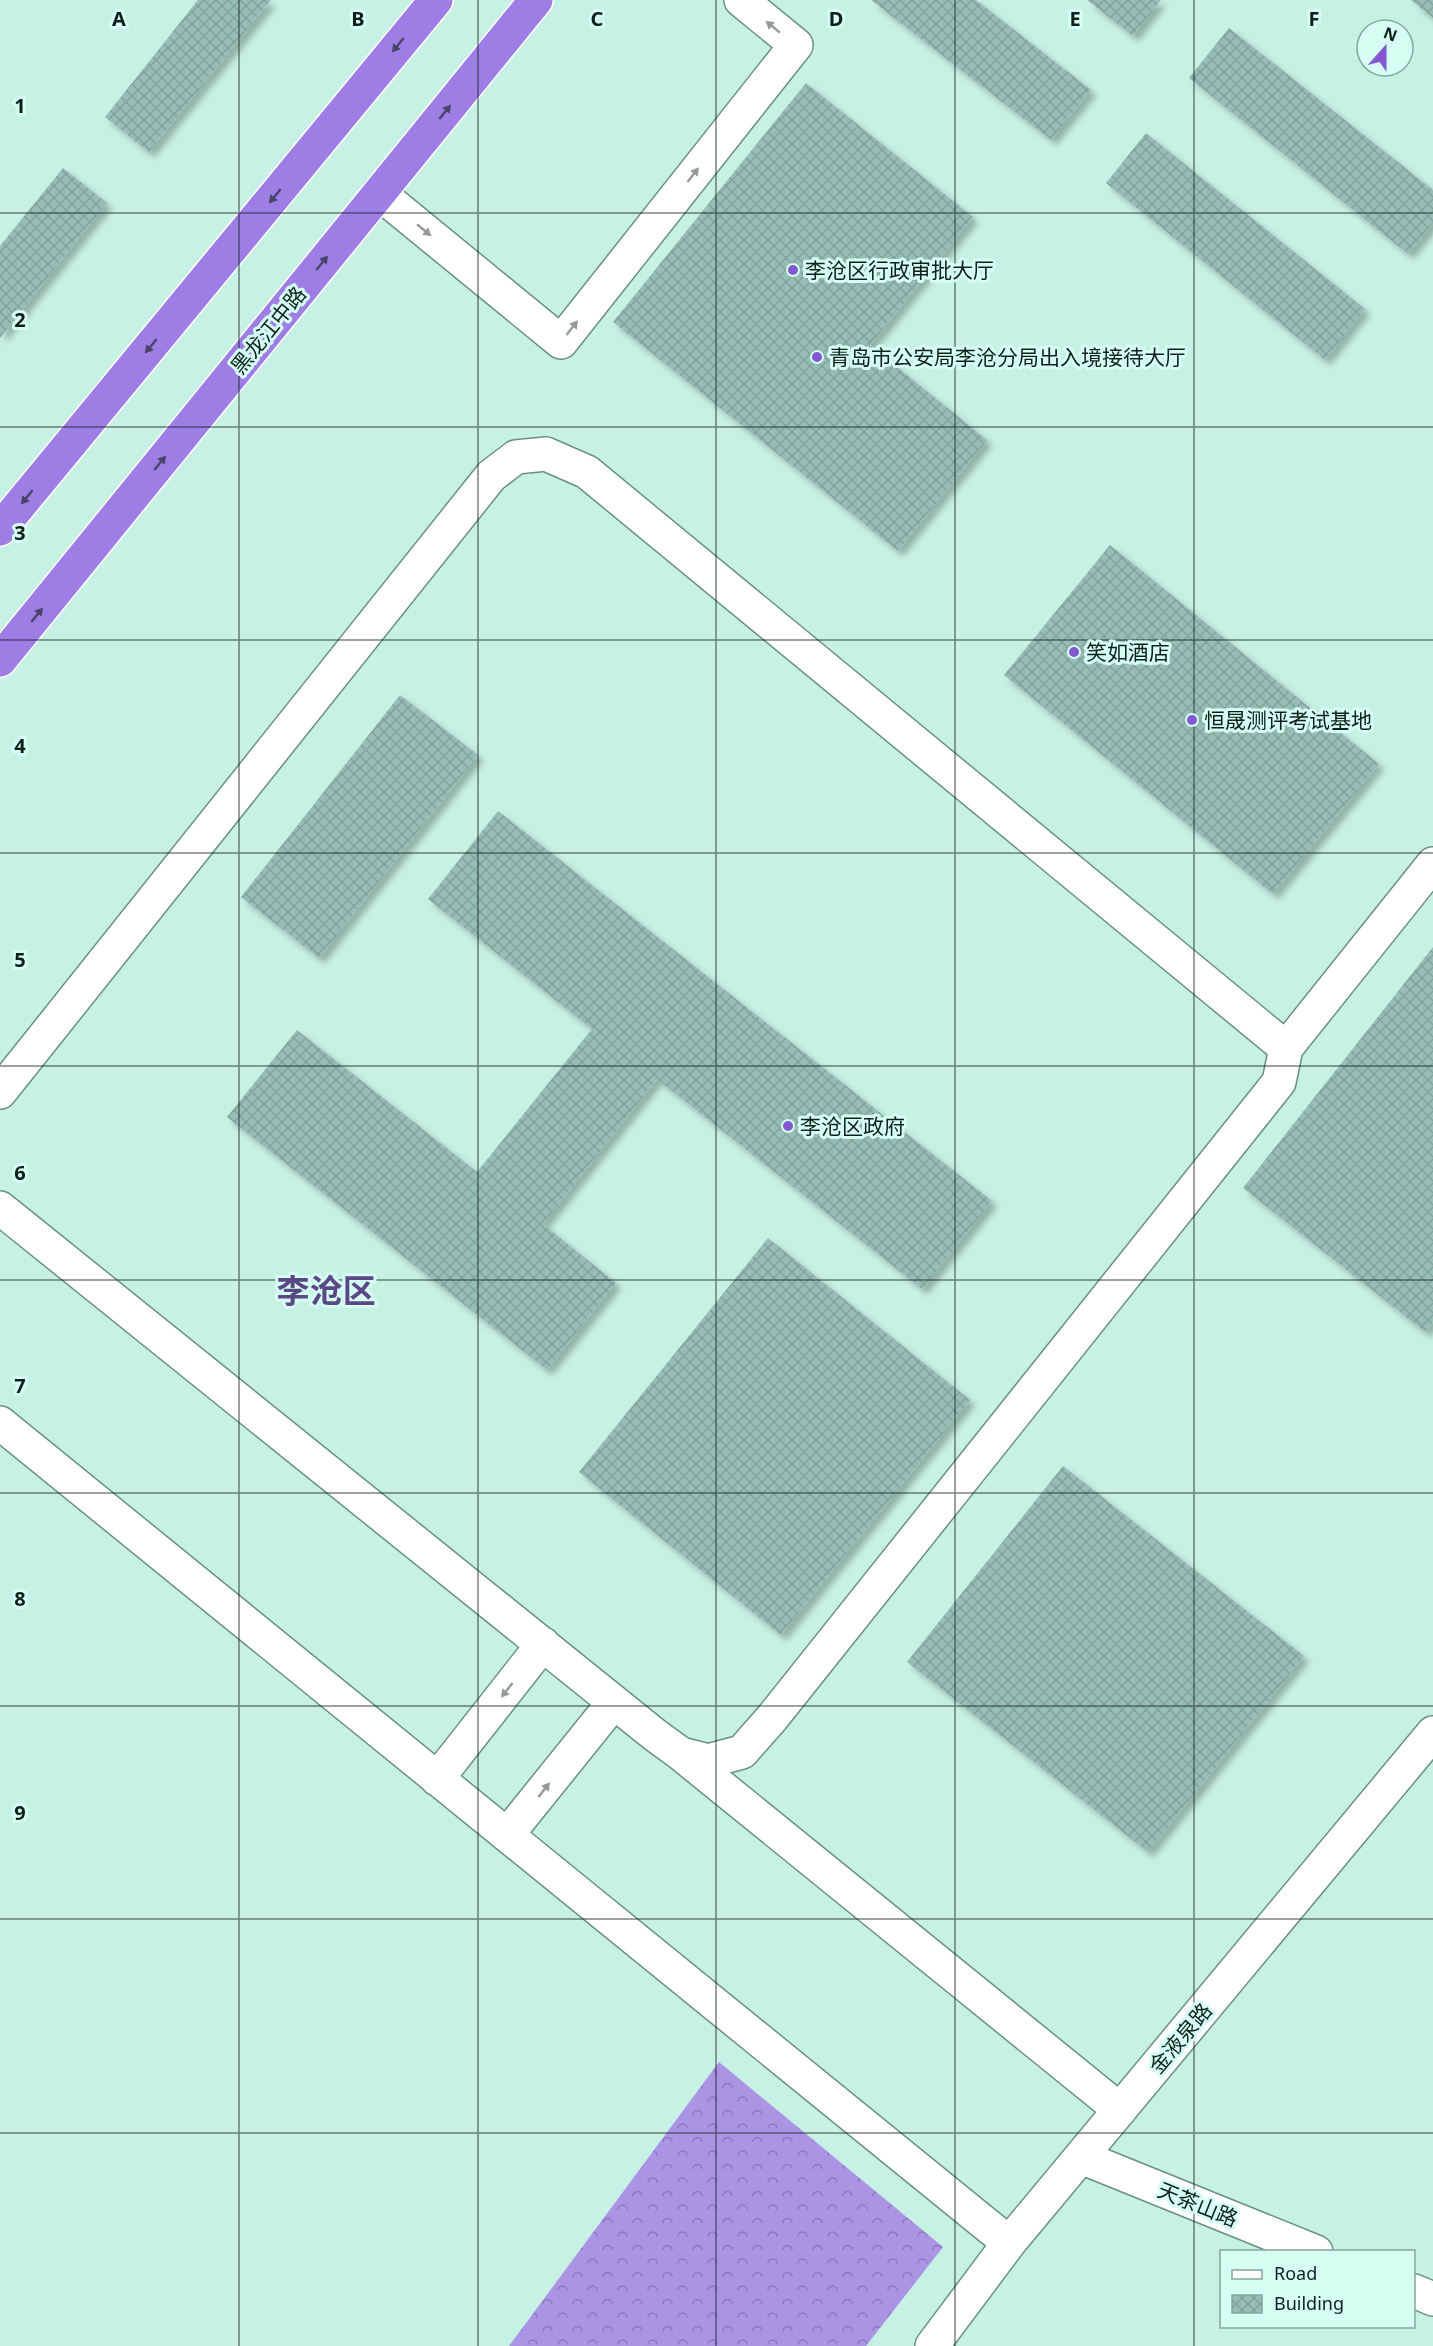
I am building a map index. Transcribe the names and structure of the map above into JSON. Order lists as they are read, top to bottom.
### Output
{
  "streets": {
    "highway": ["黑龙江中路"],
    "street": ["金液泉路", "天茶山路"]
  },
  "crossings": [
    ["金液泉路", "天茶山路"]
  ],
  "districts": ["李沧区"],
  "places": [
    "李沧区行政审批大厅",
    "青岛市公安局李沧分局出入境接待大厅",
    "笑如酒店",
    "恒晟测评考试基地",
    "李沧区政府"
  ],
  "legend": ["Road", "Building"],
  "north": "top",
  "grid": {
    "columns": [
      "A",
      "B",
      "C",
      "D",
      "E",
      "F"
    ],
    "rows": [
      "1",
      "2",
      "3",
      "4",
      "5",
      "6",
      "7",
      "8",
      "9"
    ]
  }
}
